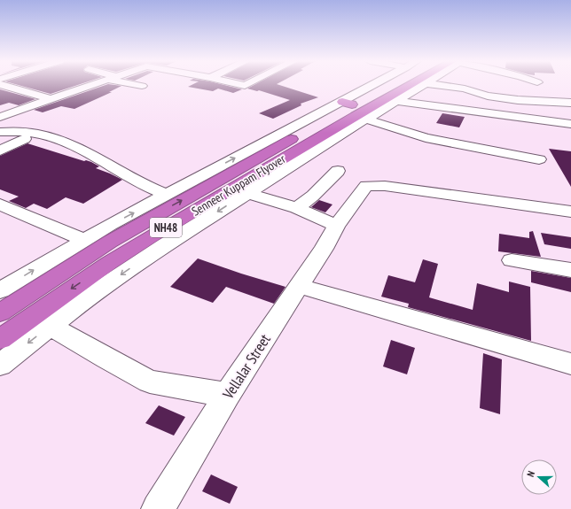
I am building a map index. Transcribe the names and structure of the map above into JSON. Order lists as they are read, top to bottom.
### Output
{
  "streets": {
    "highway": ["Senneer Kuppam Flyover", "NH48"],
    "street": ["Vellalar Street"]
  },
  "crossings": [
    ["Senneer Kuppam Flyover", "NH48"]
  ],
  "north": "left"
}
